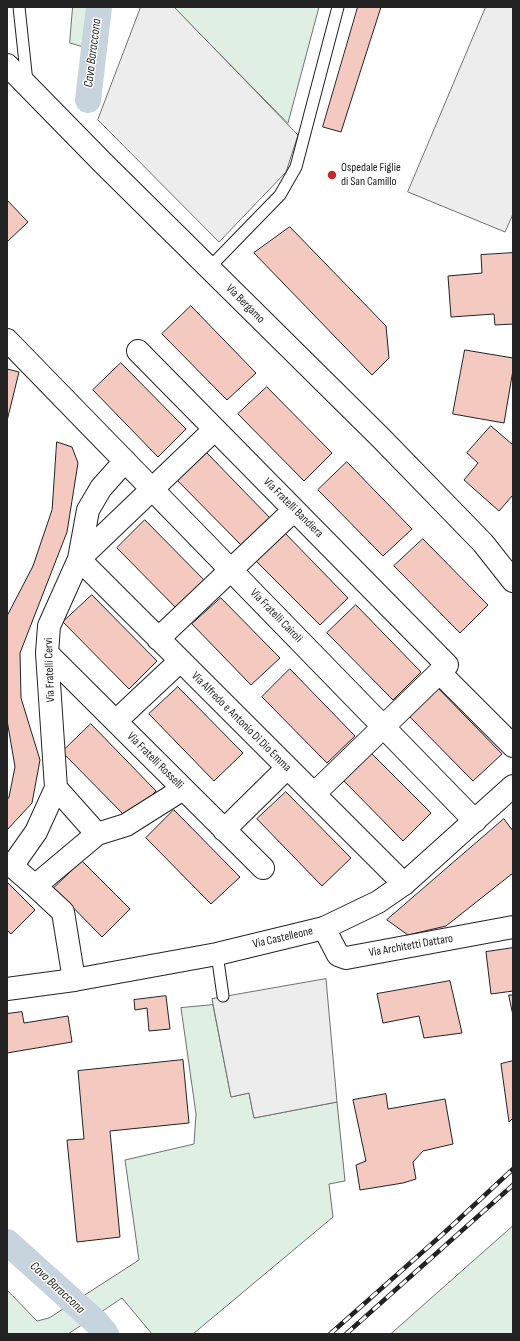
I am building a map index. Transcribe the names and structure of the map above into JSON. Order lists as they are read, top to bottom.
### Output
{
  "streets": {
    "street": [
      "Via Bergamo",
      "Via Fratelli Bandiera",
      "Via Fratelli Cairoli",
      "Via Fratelli Cervi",
      "Via Alfredo e Antonio Di Dio Emma",
      "Via Fratelli Rosselli",
      "Via Castelleone",
      "Via Architetti Dattaro"
    ]
  },
  "crossings": [
    ["Via Fratelli Bandiera", "Via Fratelli Cervi"],
    ["Via Fratelli Cairoli", "Via Fratelli Cervi"],
    ["Via Fratelli Cairoli", "Via Castelleone"],
    ["Via Fratelli Cervi", "Via Alfredo e Antonio Di Dio Emma"],
    ["Via Fratelli Cervi", "Via Fratelli Rosselli"],
    ["Via Fratelli Cervi", "Via Castelleone"],
    ["Via Alfredo e Antonio Di Dio Emma", "Via Castelleone"],
    ["Via Castelleone", "Via Architetti Dattaro"]
  ],
  "water": ["Cavo Baraccona"],
  "places": ["Ospedale Figlie di San Camillo"]
}
